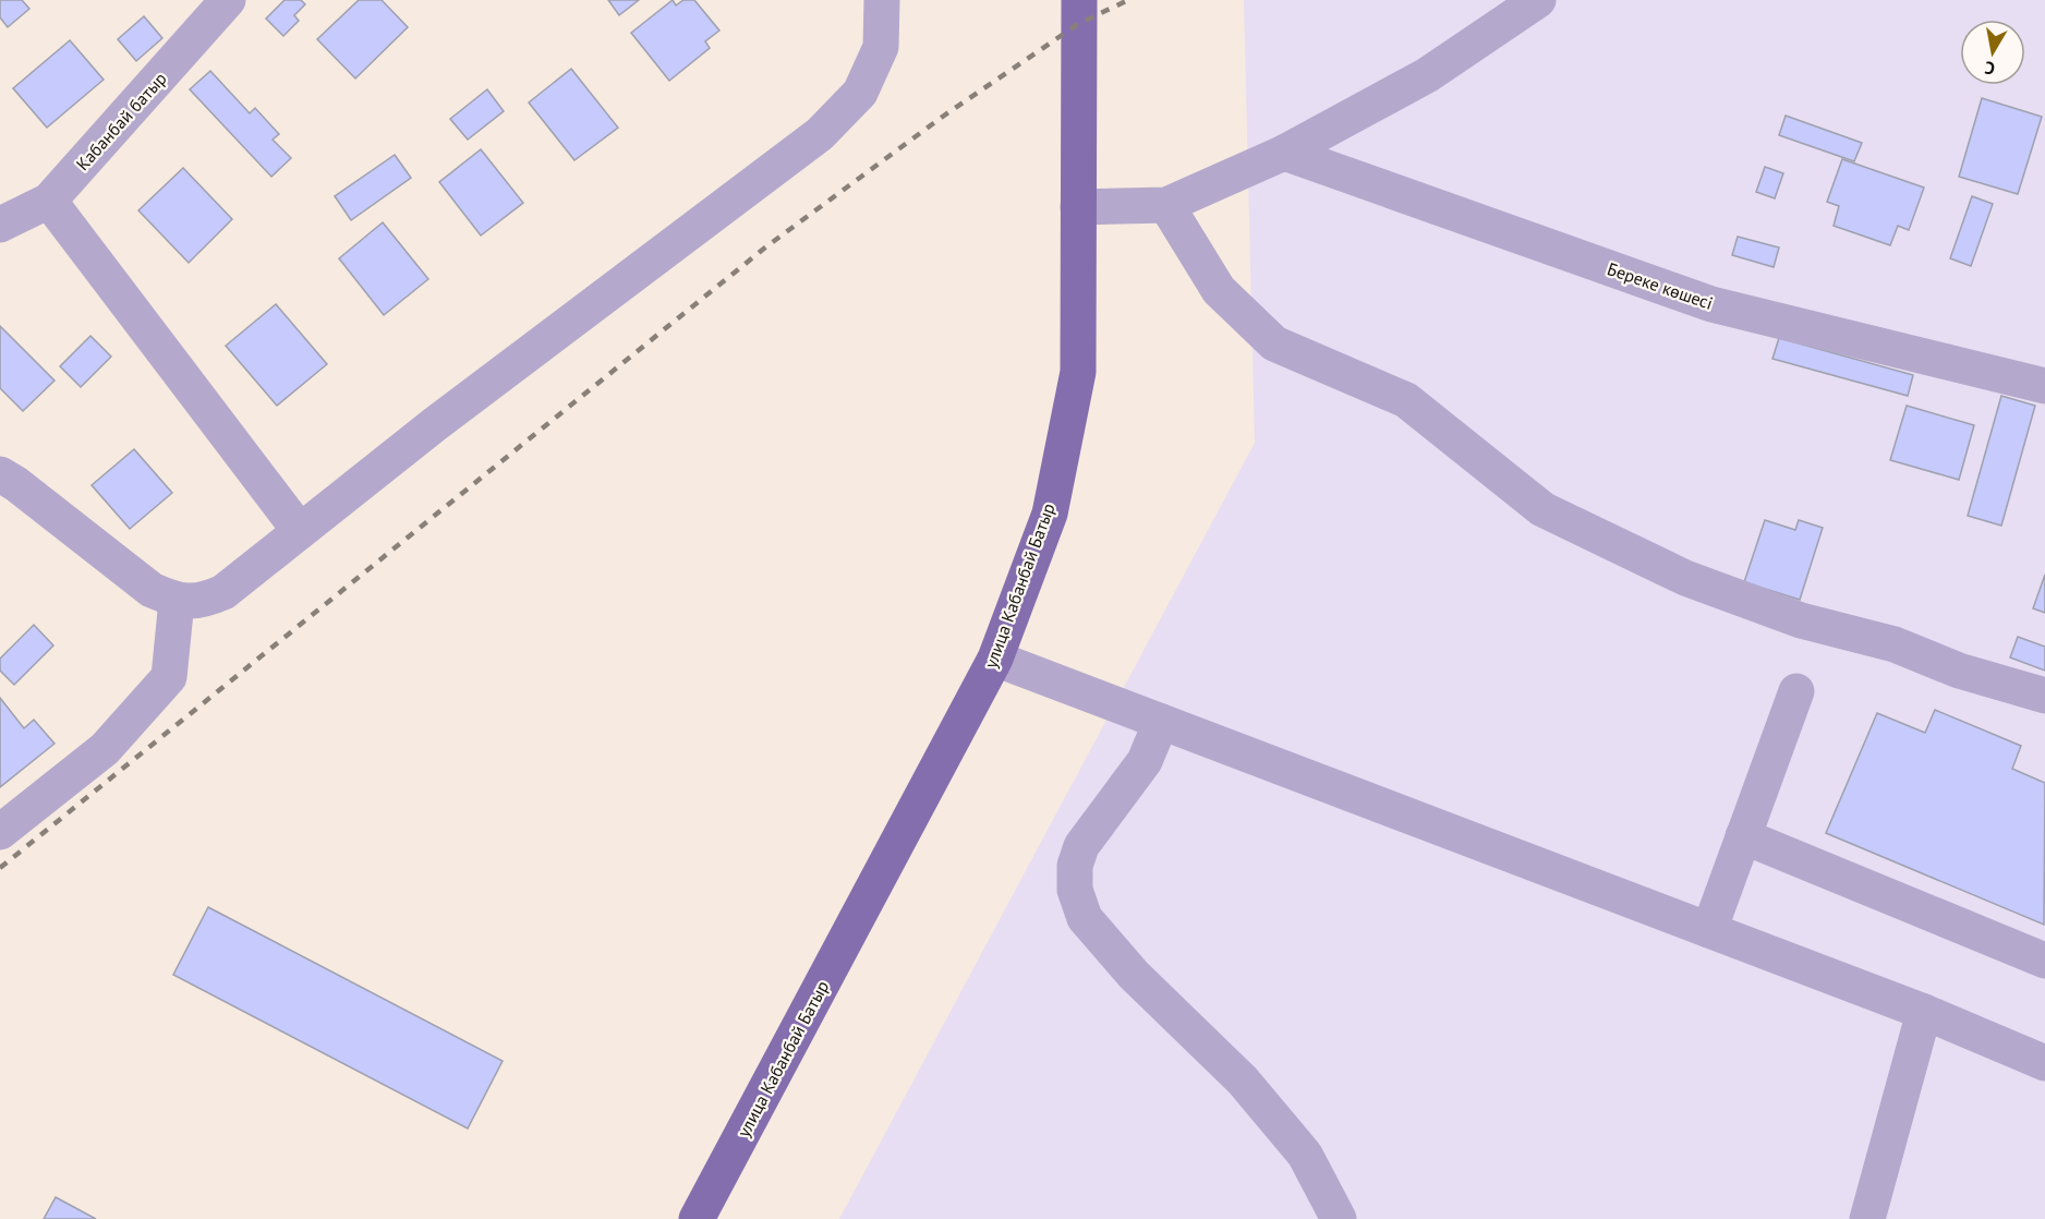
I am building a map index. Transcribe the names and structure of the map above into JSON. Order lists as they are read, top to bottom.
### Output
{
  "streets": {
    "main road": ["улица Кабанбай Батыр"],
    "street": ["Кабанбай батыр", "Береке көшесі"]
  },
  "north": "bottom"
}
